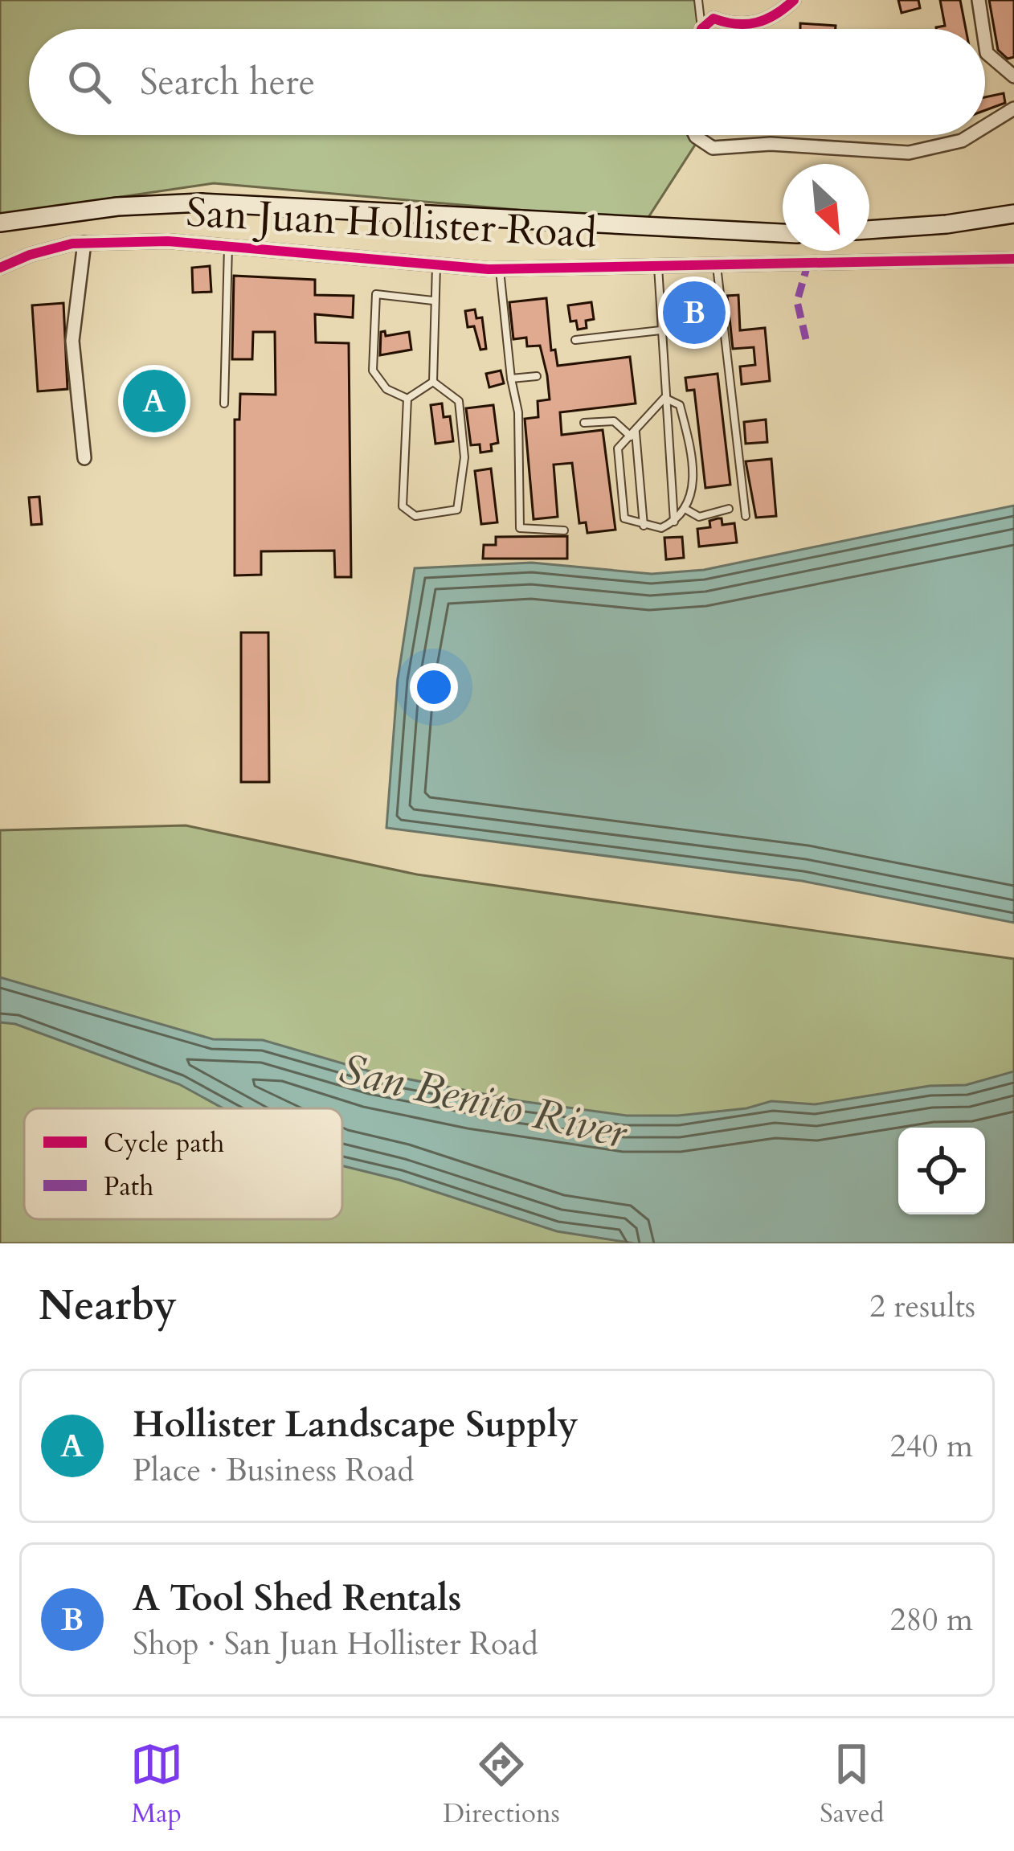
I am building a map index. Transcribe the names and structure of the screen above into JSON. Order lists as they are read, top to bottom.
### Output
{
  "streets": {
    "street": ["San Juan Hollister Road"]
  },
  "water": ["San Benito River"],
  "legend": ["Cycle path", "Path"],
  "north": "bottom right",
  "page": {
    "search": "Search here",
    "pins": ["B", "A"],
    "heading": ["Nearby", "2 results"],
    "list": [
      {
        "mark": "A",
        "name": "Hollister Landscape Supply",
        "note": "Place · Business Road",
        "value": "240 m"
      },
      {
        "mark": "B",
        "name": "A Tool Shed Rentals",
        "note": "Shop · San Juan Hollister Road",
        "value": "280 m"
      }
    ],
    "nav": ["Map", "Directions", "Saved"]
  }
}
